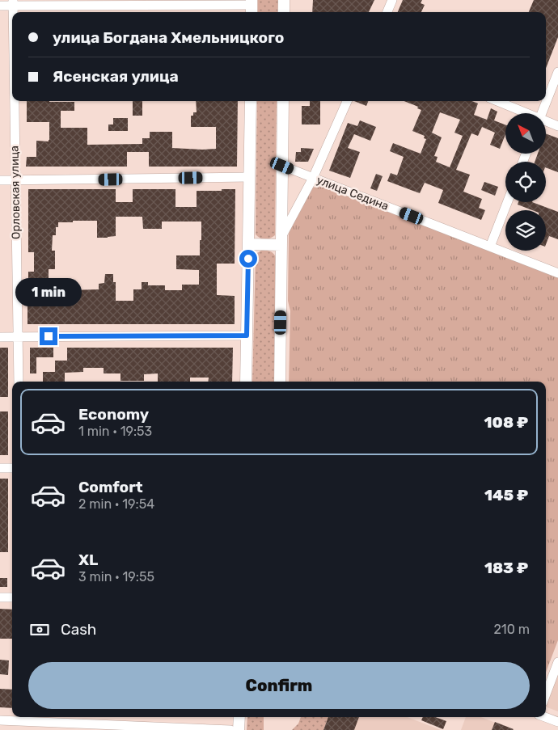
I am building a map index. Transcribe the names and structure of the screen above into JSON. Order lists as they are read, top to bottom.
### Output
{
  "streets": {
    "street": ["Орловская улица", "улица Седина"]
  },
  "north": "top left",
  "page": {
    "banner": ["улица Богдана Хмельницкого", "Ясенская улица"],
    "bubble": "1 min",
    "list": [
      {
        "name": "Economy",
        "note": "1 min · 19:53",
        "value": "108 ₽"
      },
      {
        "name": "Comfort",
        "note": "2 min · 19:54",
        "value": "145 ₽"
      },
      {
        "name": "XL",
        "note": "3 min · 19:55",
        "value": "183 ₽"
      }
    ],
    "pay": ["Cash", "210 m"],
    "buttons": "Confirm"
  }
}
